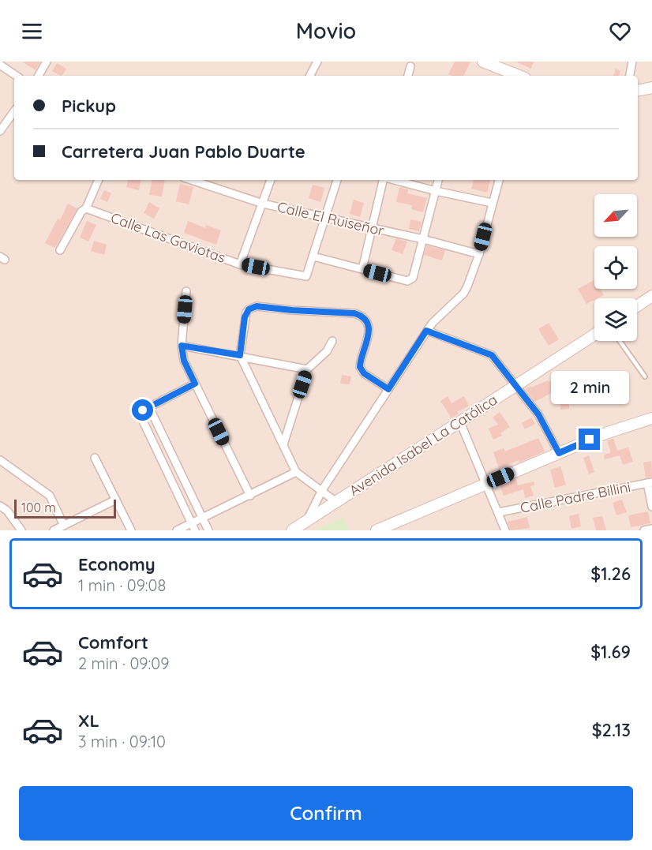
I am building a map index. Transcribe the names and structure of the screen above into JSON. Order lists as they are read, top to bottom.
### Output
{
  "streets": {
    "street": [
      "Calle El Ruiseñor",
      "Calle Las Gaviotas",
      "Avenida Isabel La Católica",
      "Calle Padre Billini"
    ]
  },
  "scale_bar": "100 m",
  "north": "bottom left",
  "page": {
    "header": "Movio",
    "banner": ["Pickup", "Carretera Juan Pablo Duarte"],
    "bubble": "2 min",
    "scale": "100 m",
    "list": [
      {
        "name": "Economy",
        "note": "1 min · 09:08",
        "value": "$1.26"
      },
      {
        "name": "Comfort",
        "note": "2 min · 09:09",
        "value": "$1.69"
      },
      {
        "name": "XL",
        "note": "3 min · 09:10",
        "value": "$2.13"
      }
    ],
    "buttons": "Confirm"
  }
}
